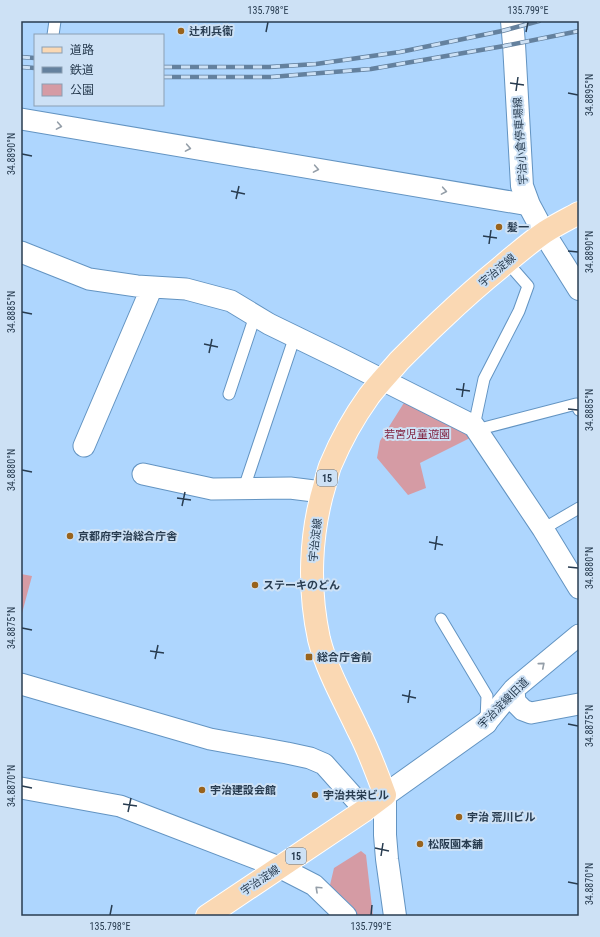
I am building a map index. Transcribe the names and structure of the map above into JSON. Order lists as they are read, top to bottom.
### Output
{
  "streets": {
    "main road": ["宇治淀線", "15"],
    "street": ["宇治小倉停車場線", "宇治淀線旧道"]
  },
  "crossings": [
    ["宇治小倉停車場線", "宇治淀線"],
    ["宇治淀線", "宇治淀線旧道"]
  ],
  "parks": ["若宮児童遊園"],
  "places": {
    "other": [
      "辻利兵衞",
      "髪一",
      "京都府宇治総合庁舎",
      "ステーキのどん",
      "宇治建設会館",
      "宇治共栄ビル",
      "宇治 荒川ビル",
      "松阪園本舗"
    ],
    "transit": ["総合庁舎前"]
  },
  "legend": ["道路", "鉄道", "公園"],
  "coordinates": [
    "135.798°E",
    "135.799°E",
    "34.8895°N",
    "34.8890°N",
    "34.8885°N",
    "34.8880°N",
    "34.8875°N",
    "34.8870°N"
  ]
}
